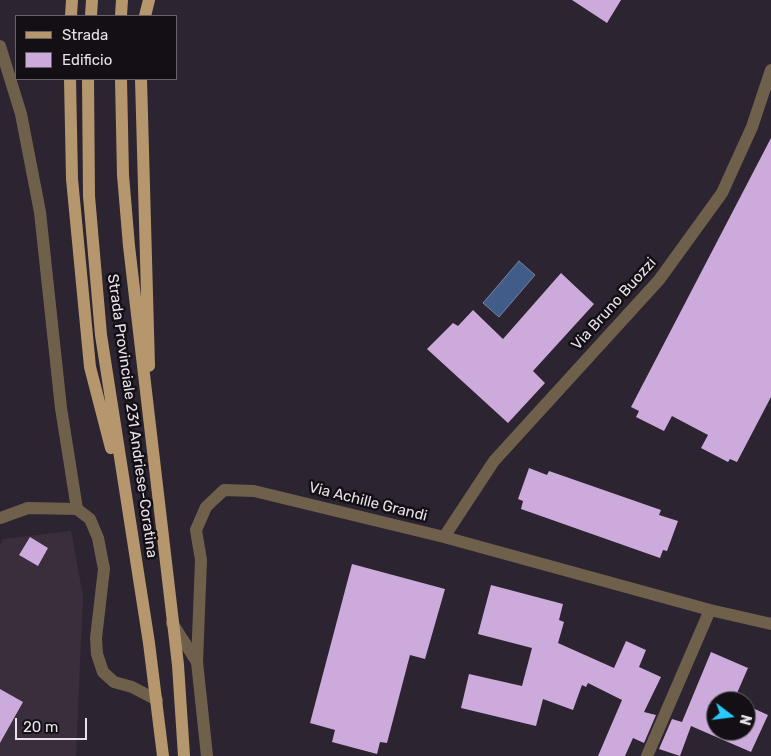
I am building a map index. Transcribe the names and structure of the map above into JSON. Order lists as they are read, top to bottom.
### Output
{
  "streets": {
    "main road": ["Strada Provinciale 231 Andriese-Coratina"],
    "street": ["Via Bruno Buozzi", "Via Achille Grandi"]
  },
  "crossings": [
    ["Via Bruno Buozzi", "Via Achille Grandi"]
  ],
  "legend": ["Strada", "Edificio"],
  "scale_bar": "20 m",
  "north": "right"
}
